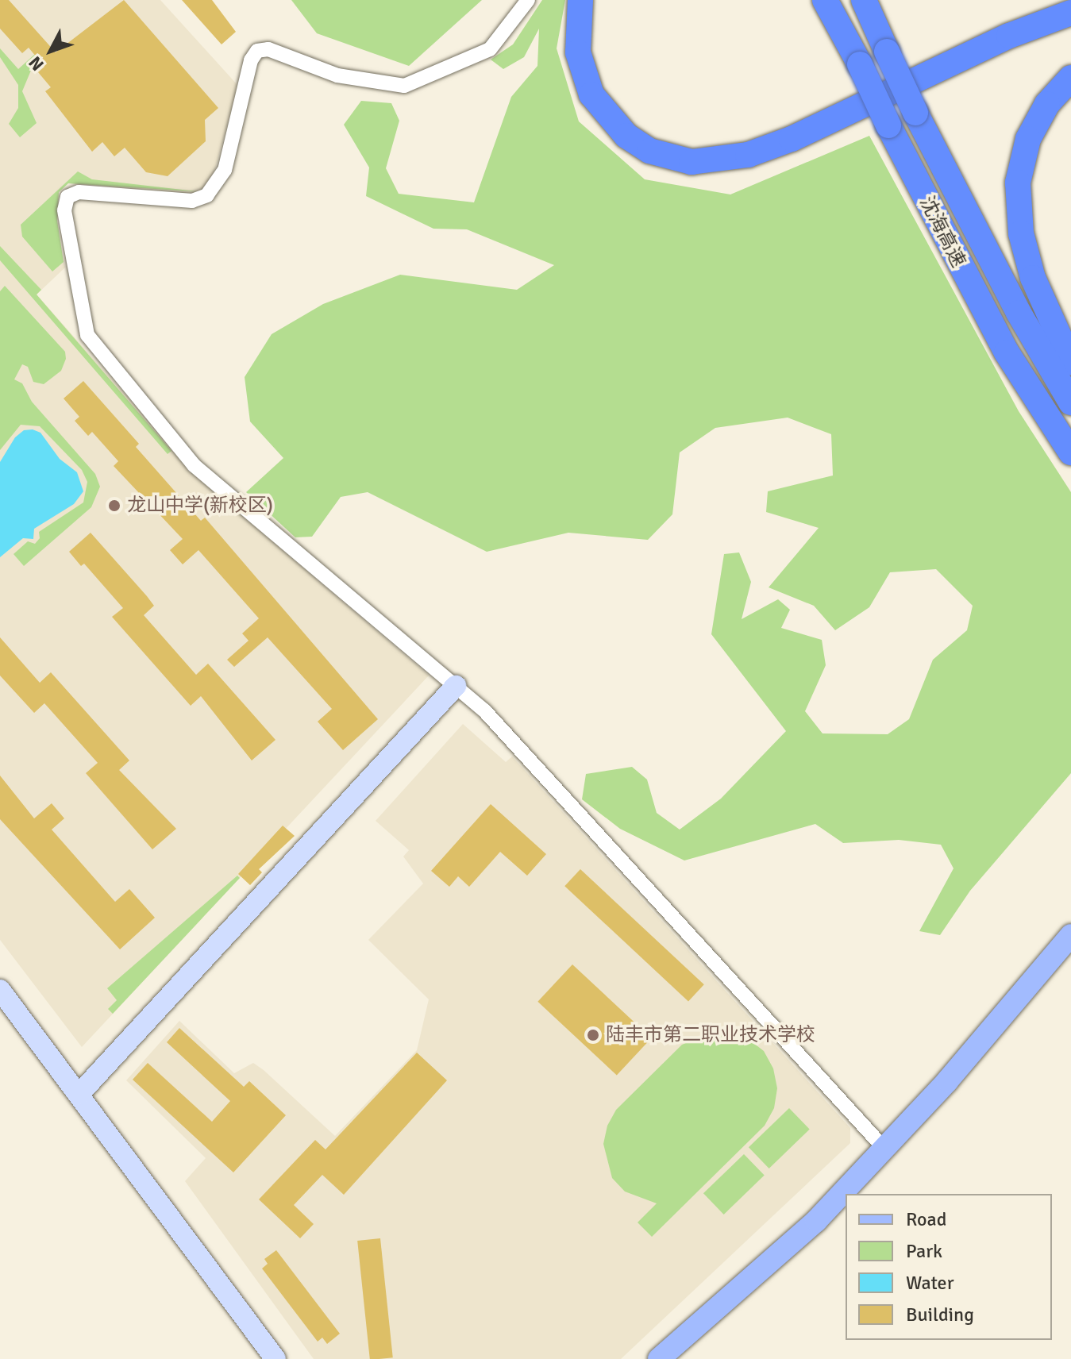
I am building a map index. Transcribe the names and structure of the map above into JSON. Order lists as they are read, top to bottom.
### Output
{
  "streets": {
    "highway": ["沈海高速"]
  },
  "places": ["龙山中学(新校区)", "陆丰市第二职业技术学校"],
  "legend": [
    "Road",
    "Park",
    "Water",
    "Building"
  ],
  "north": "bottom left"
}
